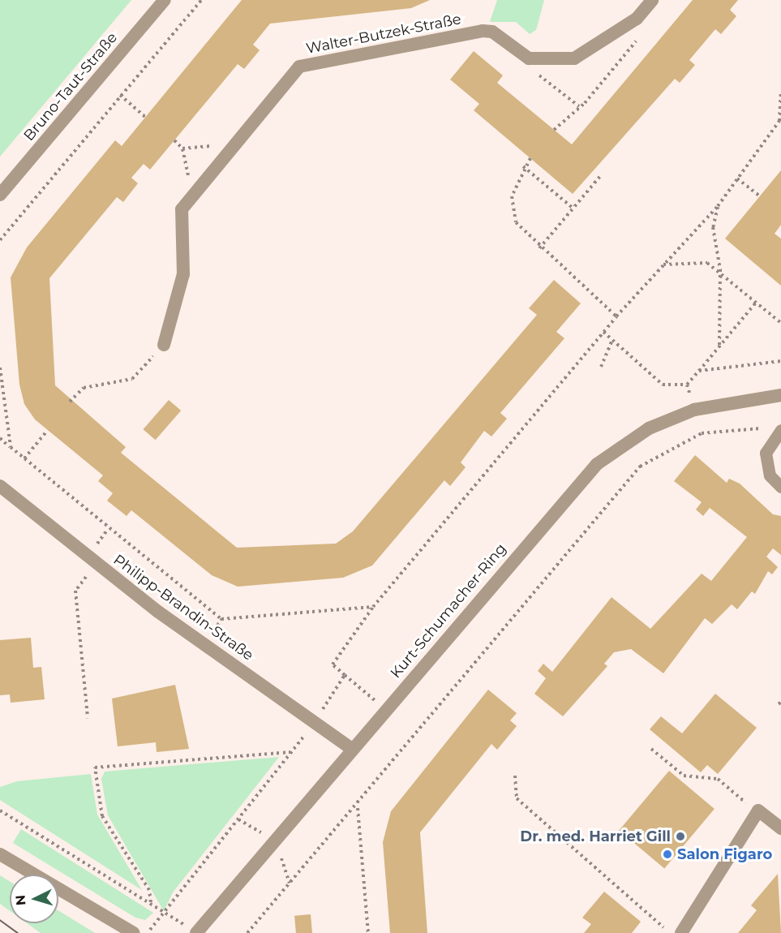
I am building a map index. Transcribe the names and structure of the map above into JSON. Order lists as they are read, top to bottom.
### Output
{
  "streets": {
    "street": [
      "Walter-Butzek-Straße",
      "Bruno-Taut-Straße",
      "Philipp-Brandin-Straße",
      "Kurt-Schumacher-Ring"
    ]
  },
  "crossings": [
    ["Philipp-Brandin-Straße", "Kurt-Schumacher-Ring"]
  ],
  "places": ["Dr. med. Harriet Gill", "Salon Figaro"],
  "north": "left"
}
